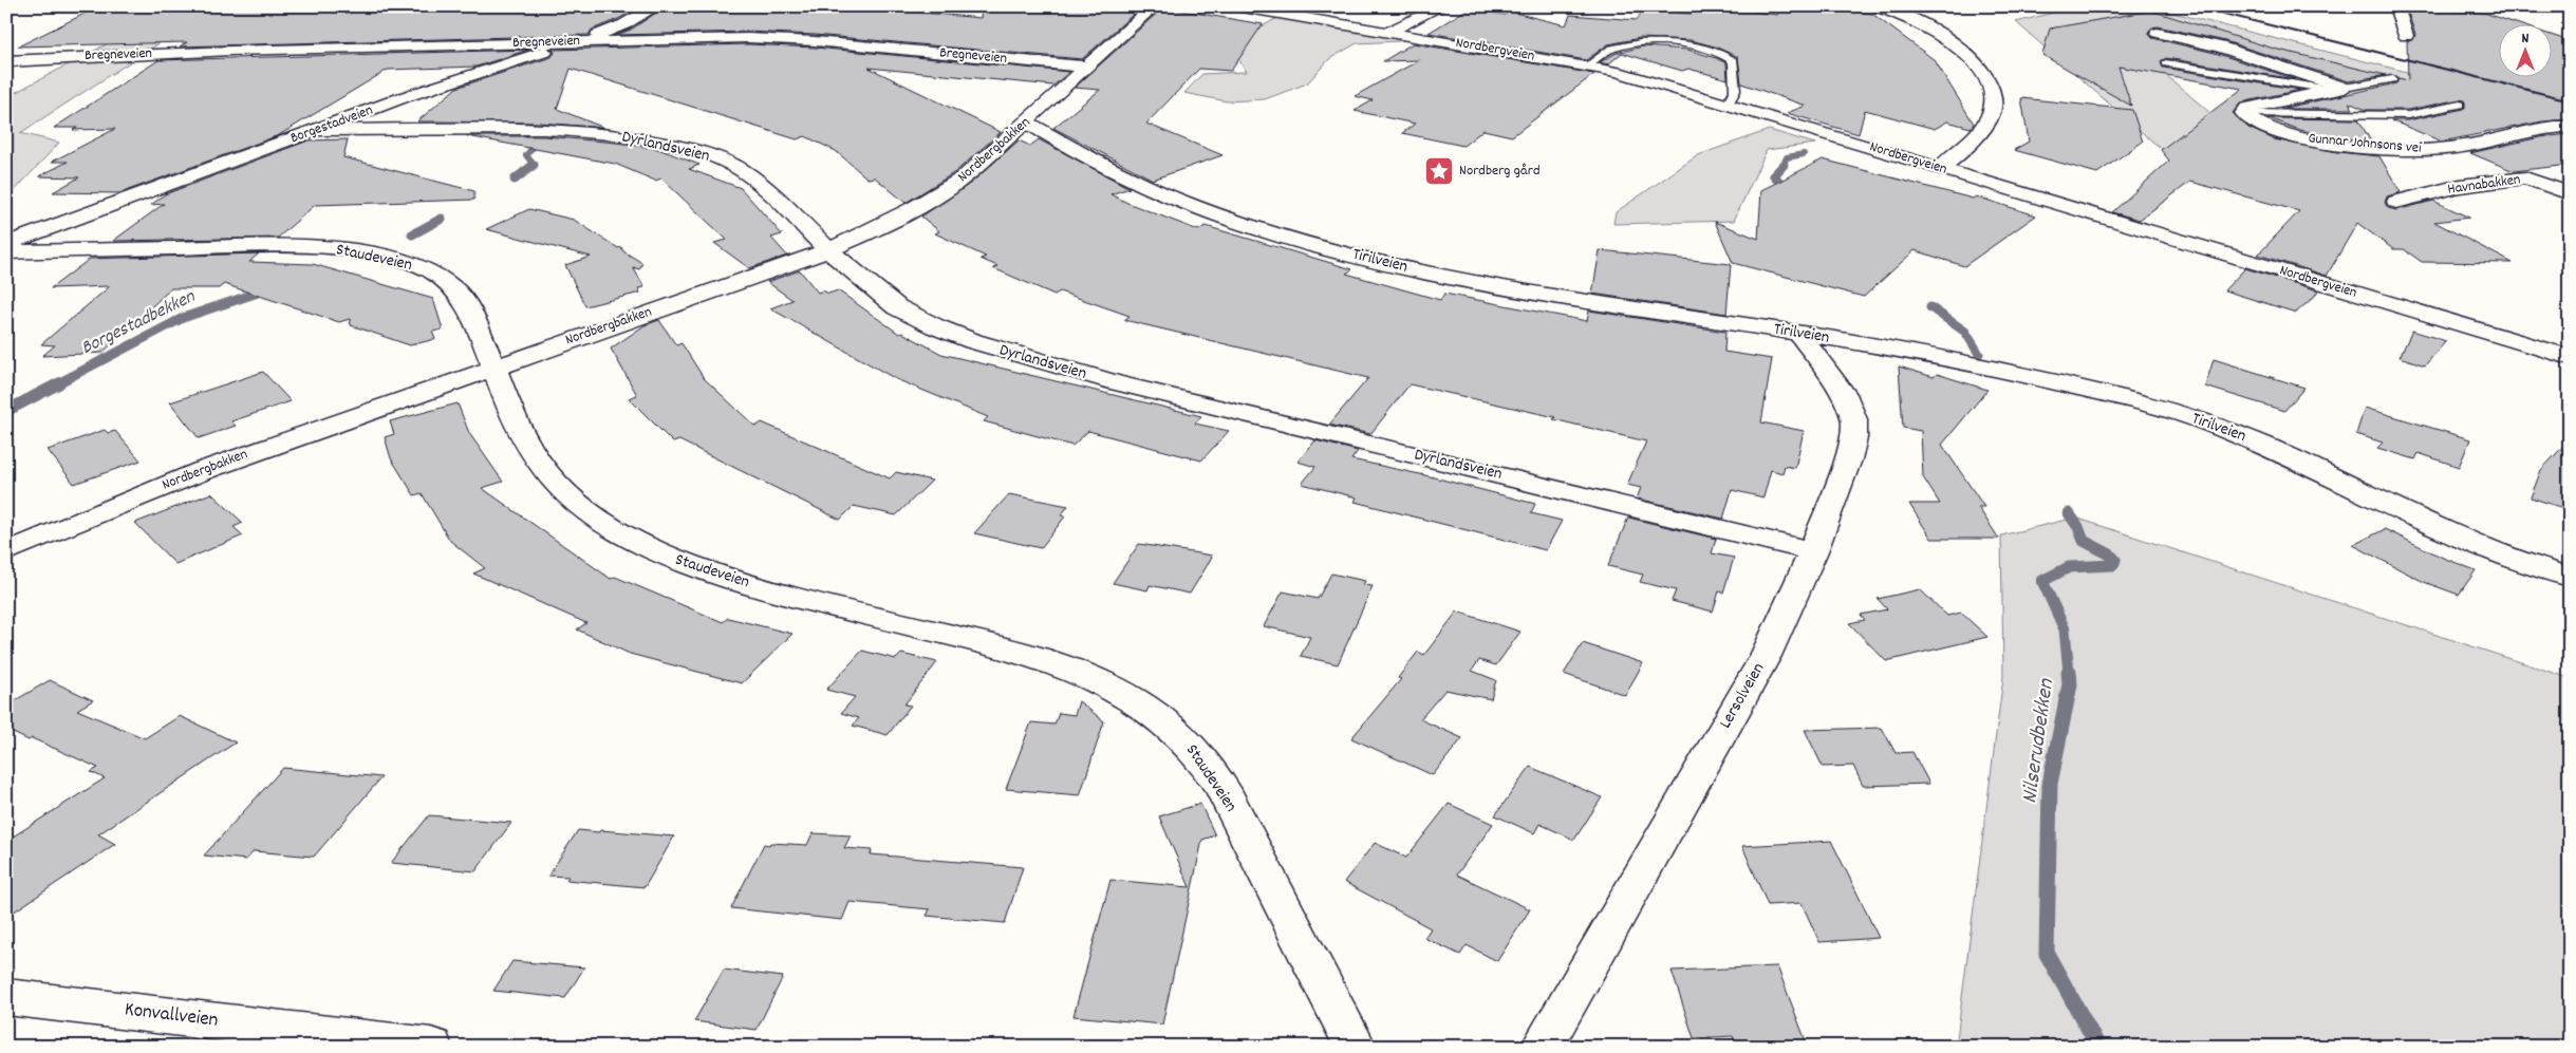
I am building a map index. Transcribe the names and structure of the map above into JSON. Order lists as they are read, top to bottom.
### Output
{
  "streets": {
    "street": [
      "Bregneveien",
      "Nordbergveien",
      "Borgestadveien",
      "Gunnar Johnsons vei",
      "Dyrlandsveien",
      "Nordbergbakken",
      "Havnabakken",
      "Staudeveien",
      "Tirilveien",
      "Lersolveien",
      "Konvallveien"
    ]
  },
  "crossings": [
    ["Bregneveien", "Borgestadveien"],
    ["Bregneveien", "Nordbergbakken"],
    ["Borgestadveien", "Dyrlandsveien"],
    ["Dyrlandsveien", "Nordbergbakken"],
    ["Dyrlandsveien", "Lersolveien"],
    ["Nordbergbakken", "Staudeveien"],
    ["Nordbergbakken", "Tirilveien"],
    ["Tirilveien", "Lersolveien"]
  ],
  "water": ["Borgestadbekken", "Nilserudbekken"],
  "places": {
    "place": ["Nordberg gård"]
  },
  "north": "top"
}
